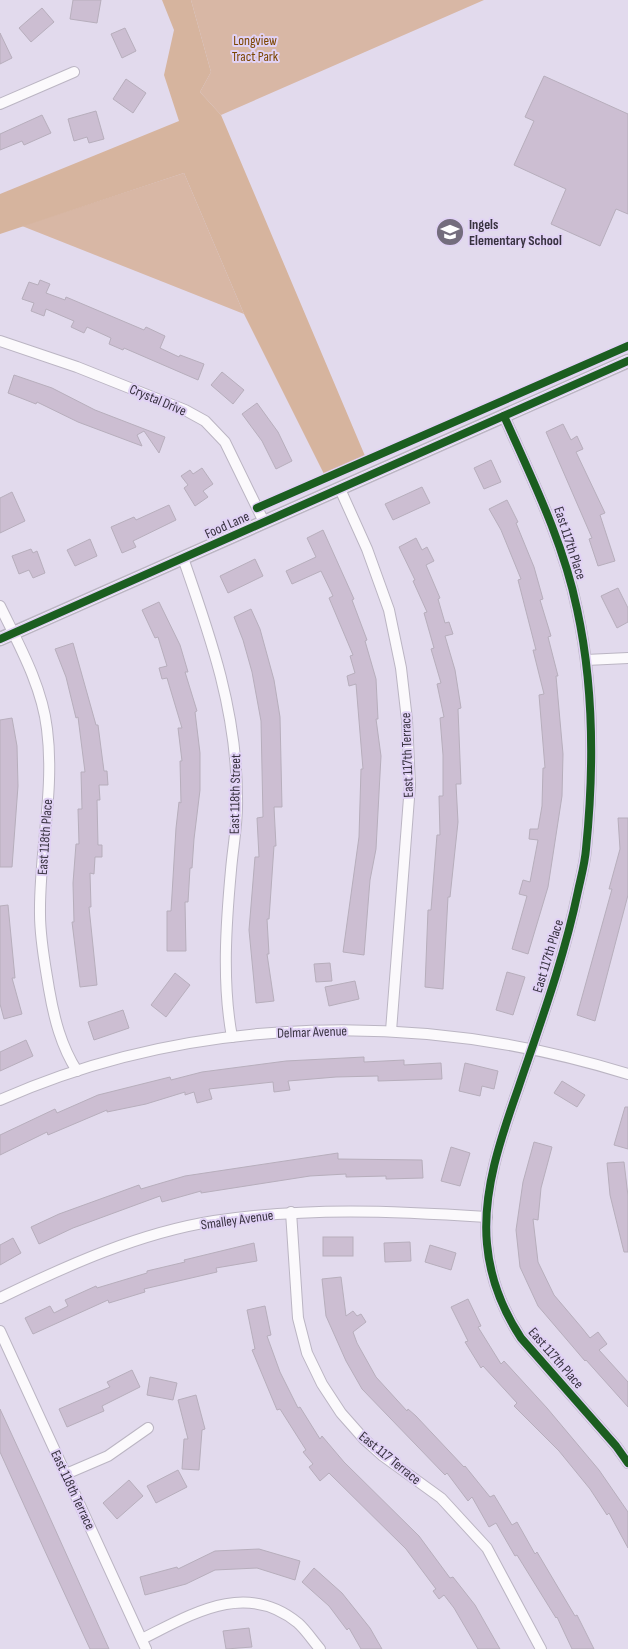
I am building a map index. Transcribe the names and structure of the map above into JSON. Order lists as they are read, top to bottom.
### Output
{
  "streets": {
    "street": [
      "Crystal Drive",
      "Food Lane",
      "East 117th Place",
      "East 117th Terrace",
      "East 118th Street",
      "East 118th Place",
      "Delmar Avenue",
      "Smalley Avenue",
      "East 117 Terrace",
      "East 118th Terrace"
    ]
  },
  "crossings": [
    ["Crystal Drive", "Food Lane"],
    ["Food Lane", "East 117th Place"],
    ["Food Lane", "East 117th Terrace"],
    ["Food Lane", "East 118th Street"],
    ["Food Lane", "East 118th Place"],
    ["East 117th Place", "Delmar Avenue"],
    ["East 117th Place", "Smalley Avenue"],
    ["East 117th Terrace", "Delmar Avenue"],
    ["East 118th Street", "Delmar Avenue"],
    ["East 118th Place", "Delmar Avenue"],
    ["Smalley Avenue", "East 117 Terrace"]
  ],
  "parks": ["Longview Tract Park"],
  "places": {
    "school or university": ["Ingels Elementary School"]
  }
}
